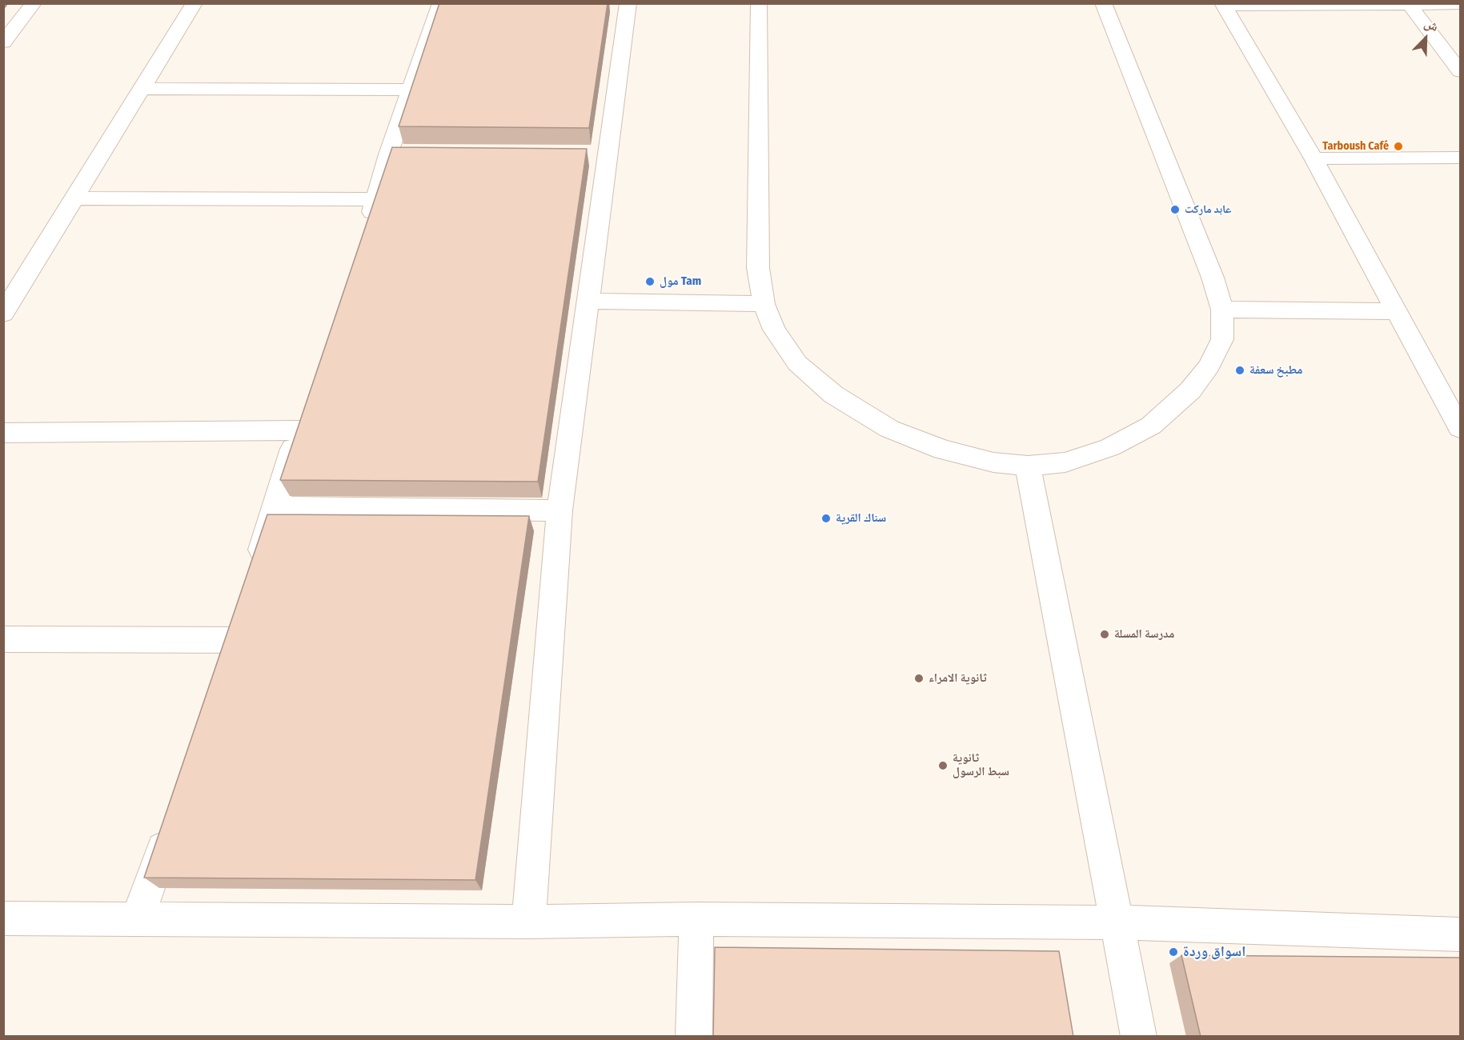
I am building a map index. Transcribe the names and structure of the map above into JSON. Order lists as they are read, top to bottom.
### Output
{
  "places": [
    "Tarboush Café",
    "عابد ماركت",
    "مول Tam",
    "مطبخ سعفة",
    "سناك القرية",
    "مدرسة المسلة",
    "ثانوية الامراء",
    "ثانوية سبط الرسول",
    "اسواق وردة"
  ],
  "north": "top right"
}
